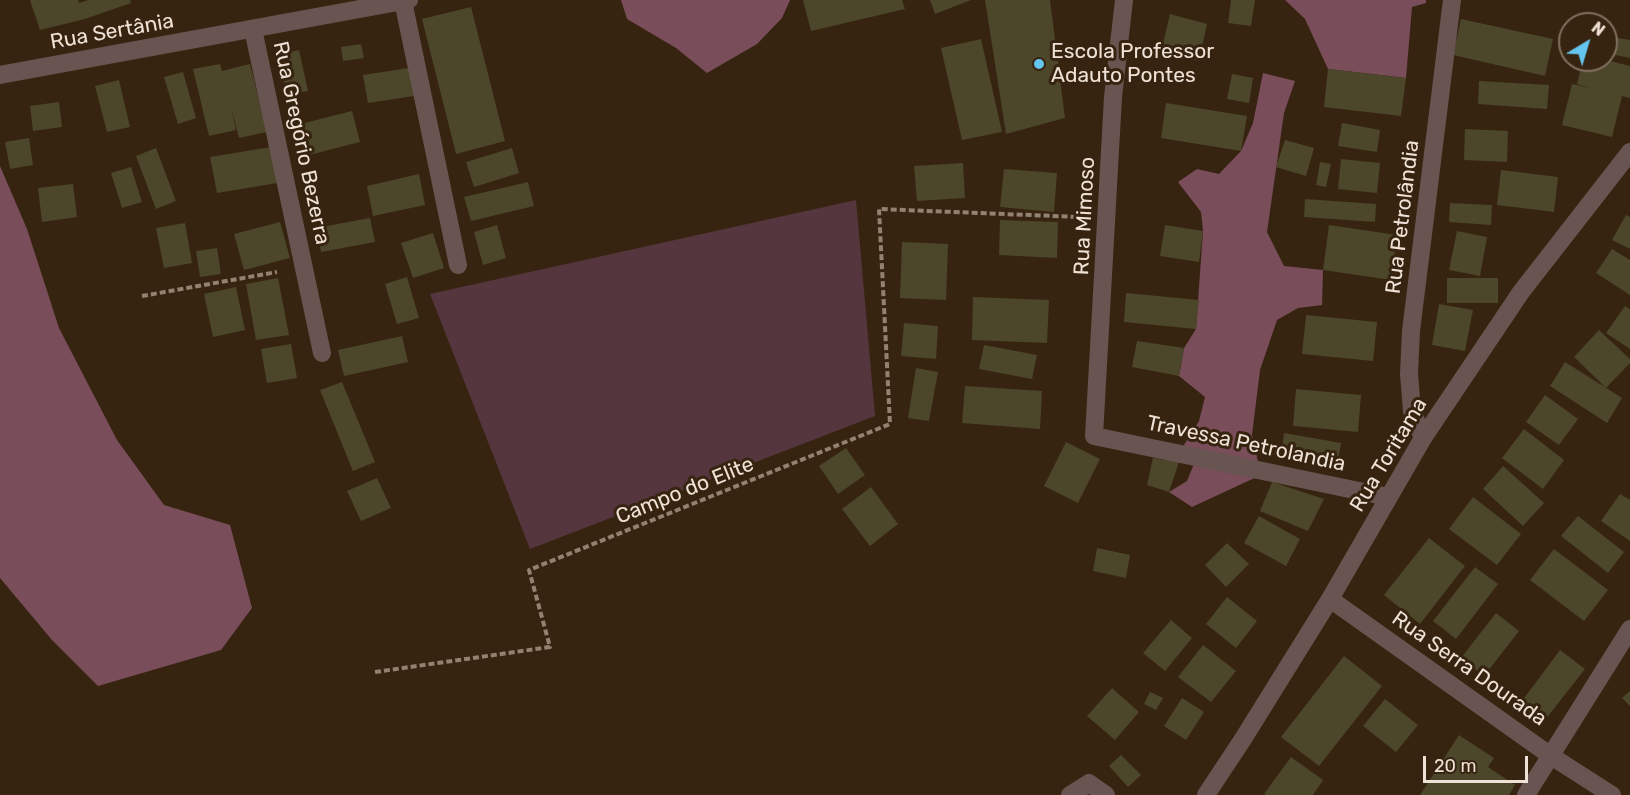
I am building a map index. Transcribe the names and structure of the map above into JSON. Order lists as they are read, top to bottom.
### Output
{
  "streets": {
    "street": [
      "Rua Sertânia",
      "Rua Gregório Bezerra",
      "Rua Mimoso",
      "Rua Petrolândia",
      "Travessa Petrolandia",
      "Rua Toritama",
      "Rua Serra Dourada"
    ],
    "path": ["Campo do Elite"]
  },
  "crossings": [
    ["Rua Sertânia", "Rua Gregório Bezerra"],
    ["Rua Mimoso", "Travessa Petrolandia"],
    ["Rua Mimoso", "Campo do Elite"],
    ["Rua Petrolândia", "Rua Toritama"],
    ["Travessa Petrolandia", "Rua Toritama"],
    ["Rua Toritama", "Rua Serra Dourada"]
  ],
  "places": ["Escola Professor Adauto Pontes"],
  "scale_bar": "20 m",
  "north": "top right"
}
